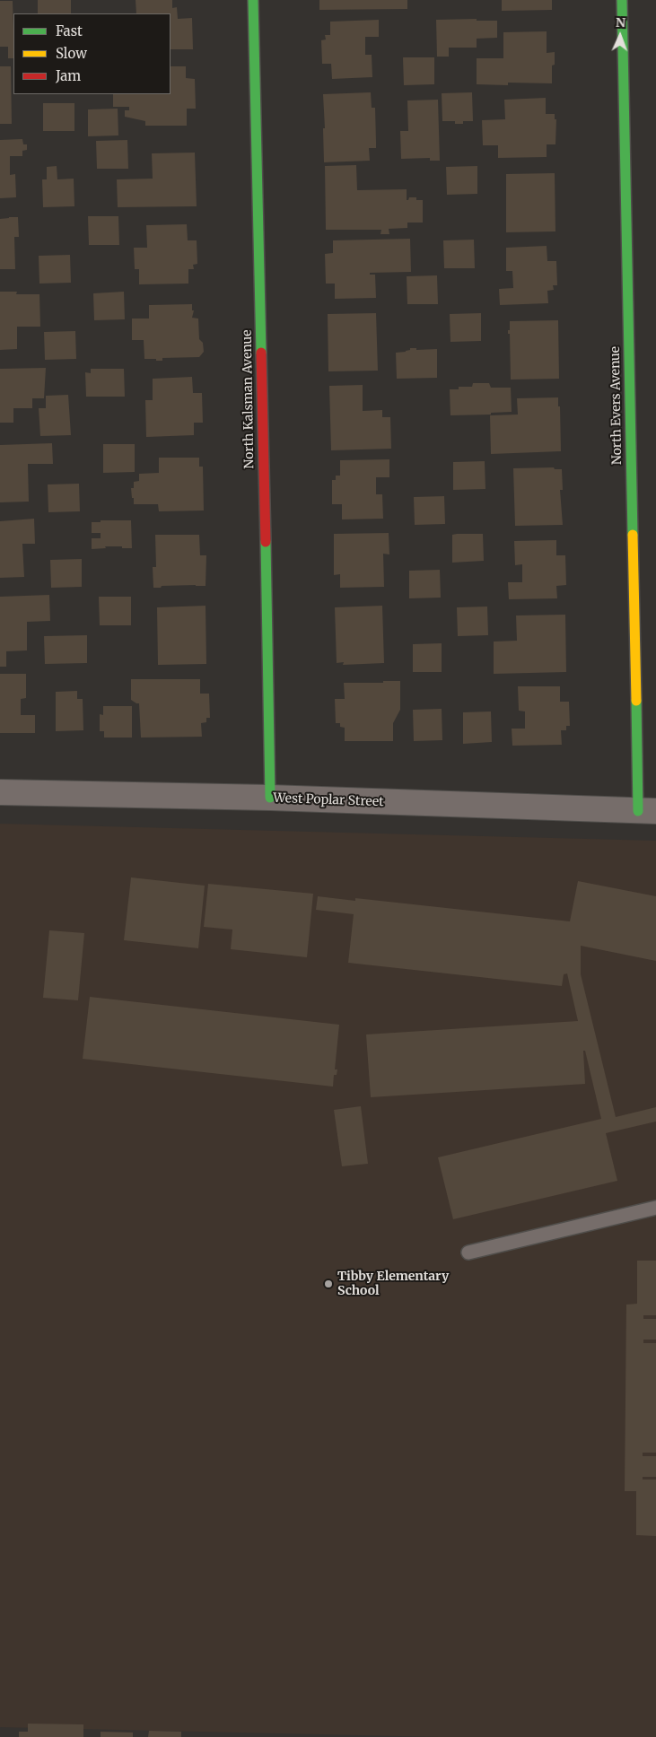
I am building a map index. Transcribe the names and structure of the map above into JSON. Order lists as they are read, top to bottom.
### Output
{
  "streets": {
    "street": ["North Kalsman Avenue", "North Evers Avenue", "West Poplar Street"]
  },
  "crossings": [
    ["North Kalsman Avenue", "West Poplar Street"],
    ["North Evers Avenue", "West Poplar Street"]
  ],
  "places": ["Tibby Elementary School"],
  "legend": ["Fast", "Slow", "Jam"],
  "north": "top"
}
